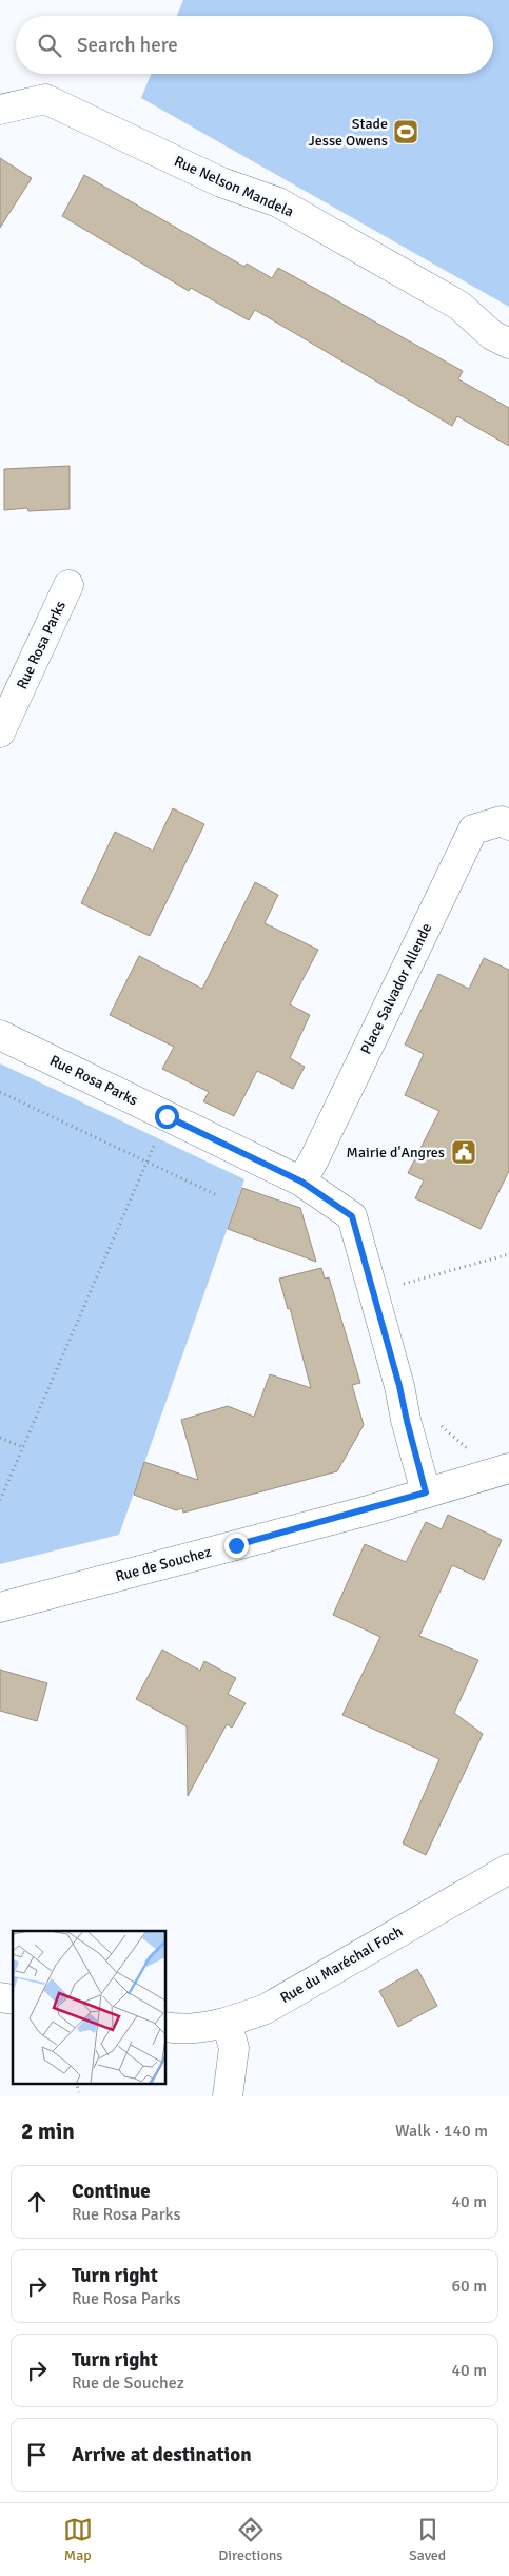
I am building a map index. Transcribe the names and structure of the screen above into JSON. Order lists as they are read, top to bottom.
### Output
{
  "streets": {
    "street": [
      "Rue Nelson Mandela",
      "Rue Rosa Parks",
      "Place Salvador Allende",
      "Rue de Souchez",
      "Rue du Maréchal Foch"
    ]
  },
  "crossings": [
    ["Rue Rosa Parks", "Place Salvador Allende"],
    ["Rue Rosa Parks", "Rue de Souchez"]
  ],
  "places": {
    "sports": ["Stade Jesse Owens"],
    "public building": ["Mairie d'Angres"]
  },
  "page": {
    "search": "Search here",
    "heading": ["2 min", "Walk · 140 m"],
    "list": [
      ["Continue", "Rue Rosa Parks", "40 m"],
      ["Turn right", "Rue Rosa Parks", "60 m"],
      ["Turn right", "Rue de Souchez", "40 m"],
      "Arrive at destination"
    ],
    "nav": ["Map", "Directions", "Saved"]
  }
}
